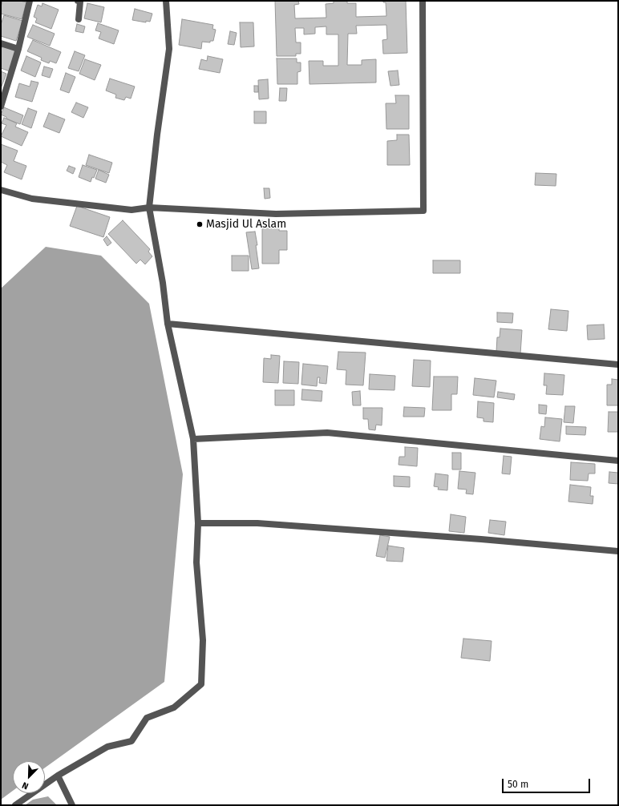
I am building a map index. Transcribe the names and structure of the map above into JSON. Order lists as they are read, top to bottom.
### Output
{
  "places": ["Masjid Ul Aslam"],
  "scale_bar": "50 m",
  "north": "bottom left"
}
